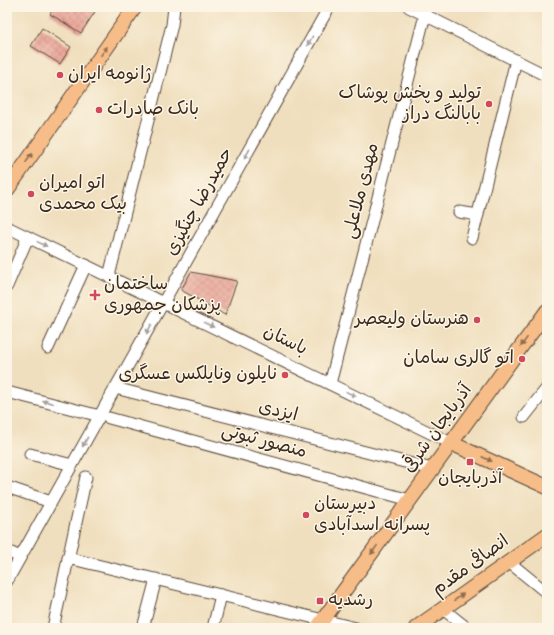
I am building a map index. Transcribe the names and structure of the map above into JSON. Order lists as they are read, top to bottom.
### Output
{
  "streets": {
    "main road": ["باستان", "آذربایجان شرقی", "انصافی مقدم"],
    "street": [
      "مهدی ملاعلی",
      "حمیدرضا چنگیزی",
      "ایزدی",
      "منصور ثبوتی"
    ]
  },
  "crossings": [
    ["مهدی ملاعلی", "باستان"],
    ["حمیدرضا چنگیزی", "باستان"],
    ["حمیدرضا چنگیزی", "ایزدی"],
    ["حمیدرضا چنگیزی", "منصور ثبوتی"],
    ["باستان", "آذربایجان شرقی"],
    ["ایزدی", "آذربایجان شرقی"],
    ["آذربایجان شرقی", "منصور ثبوتی"]
  ],
  "one_way": ["باستان", "آذربایجان شرقی", "انصافی مقدم"],
  "places": {
    "other": [
      "ژانومه ایران",
      "تولید و پخش پوشاک بابالنگ دراز",
      "بانک صادرات",
      "اتو امیران بیک محمدی",
      "هنرستان ولیعصر",
      "اتو گالری سامان",
      "نایلون ونایلکس عسگری",
      "دبیرستان پسرانه اسدآبادی"
    ],
    "health": ["ساختمان پزشکان جمهوری"],
    "transit": ["آذربایجان", "رشدیه"]
  }
}
